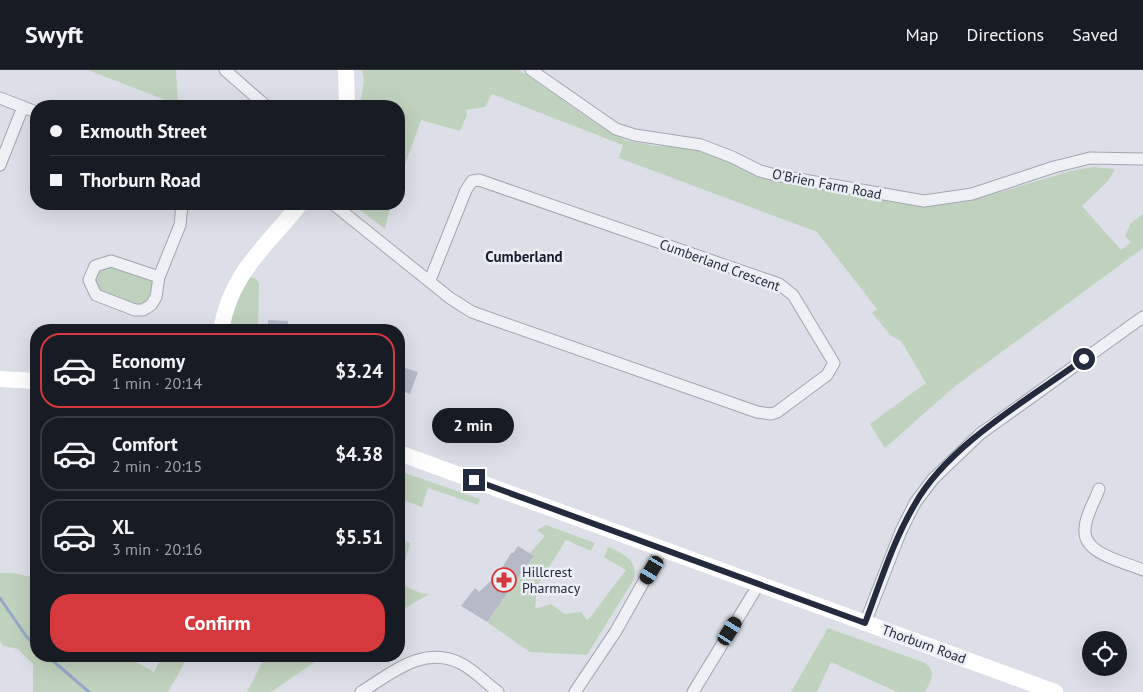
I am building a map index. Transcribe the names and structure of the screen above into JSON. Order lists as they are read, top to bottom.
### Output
{
  "streets": {
    "main road": ["Thorburn Road"],
    "street": ["O'Brien Farm Road", "Cumberland Crescent"]
  },
  "districts": ["Cumberland"],
  "places": {
    "pharmacy": ["Hillcrest Pharmacy"]
  },
  "page": {
    "header": "Swyft",
    "nav": ["Map", "Directions", "Saved"],
    "banner": ["Exmouth Street", "Thorburn Road"],
    "list": [
      {
        "name": "Economy",
        "note": "1 min · 20:14",
        "value": "$3.24"
      },
      {
        "name": "Comfort",
        "note": "2 min · 20:15",
        "value": "$4.38"
      },
      {
        "name": "XL",
        "note": "3 min · 20:16",
        "value": "$5.51"
      }
    ],
    "bubble": "2 min",
    "buttons": "Confirm"
  }
}
